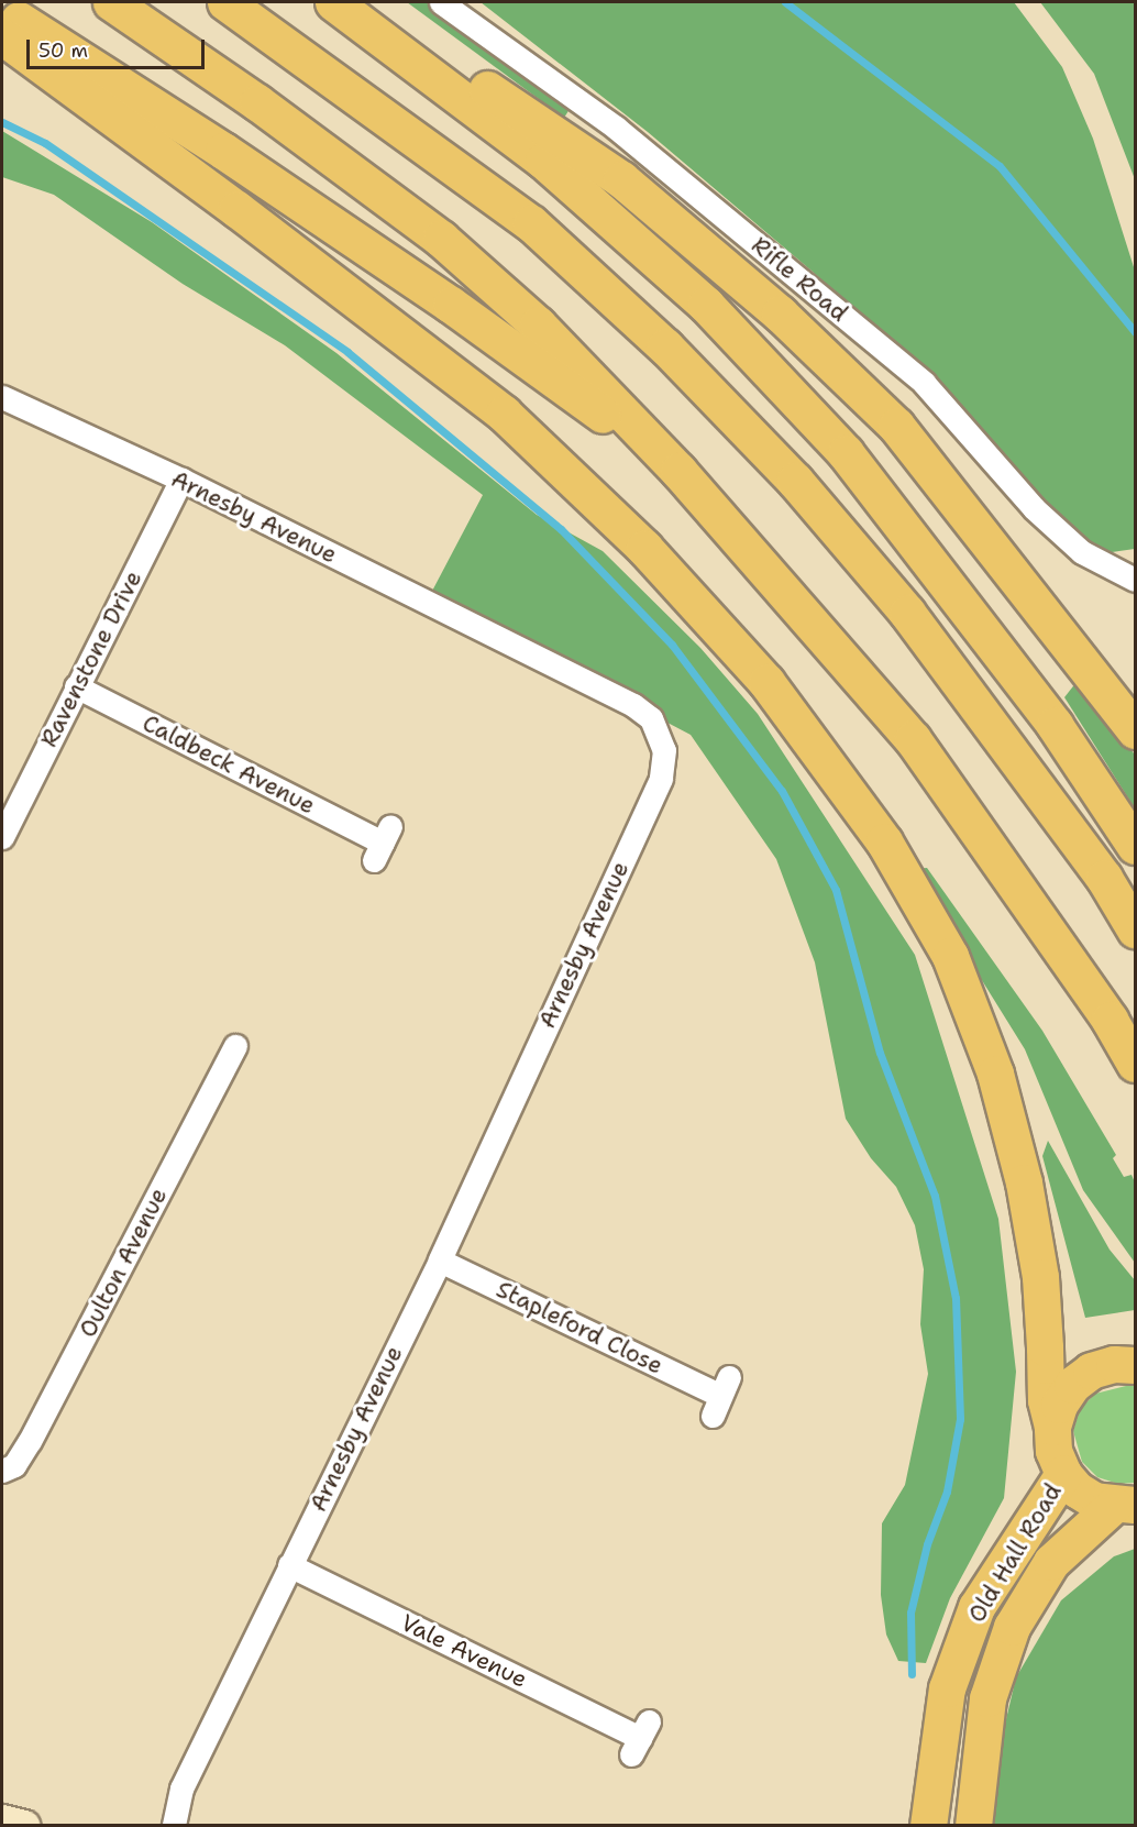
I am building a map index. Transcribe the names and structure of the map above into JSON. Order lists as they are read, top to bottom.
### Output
{
  "streets": {
    "main road": ["Old Hall Road"],
    "street": [
      "Rifle Road",
      "Arnesby Avenue",
      "Ravenstone Drive",
      "Caldbeck Avenue",
      "Oulton Avenue",
      "Stapleford Close",
      "Vale Avenue"
    ]
  },
  "crossings": [
    ["Arnesby Avenue", "Ravenstone Drive"],
    ["Arnesby Avenue", "Stapleford Close"],
    ["Arnesby Avenue", "Vale Avenue"],
    ["Ravenstone Drive", "Caldbeck Avenue"]
  ],
  "scale_bar": "50 m"
}
